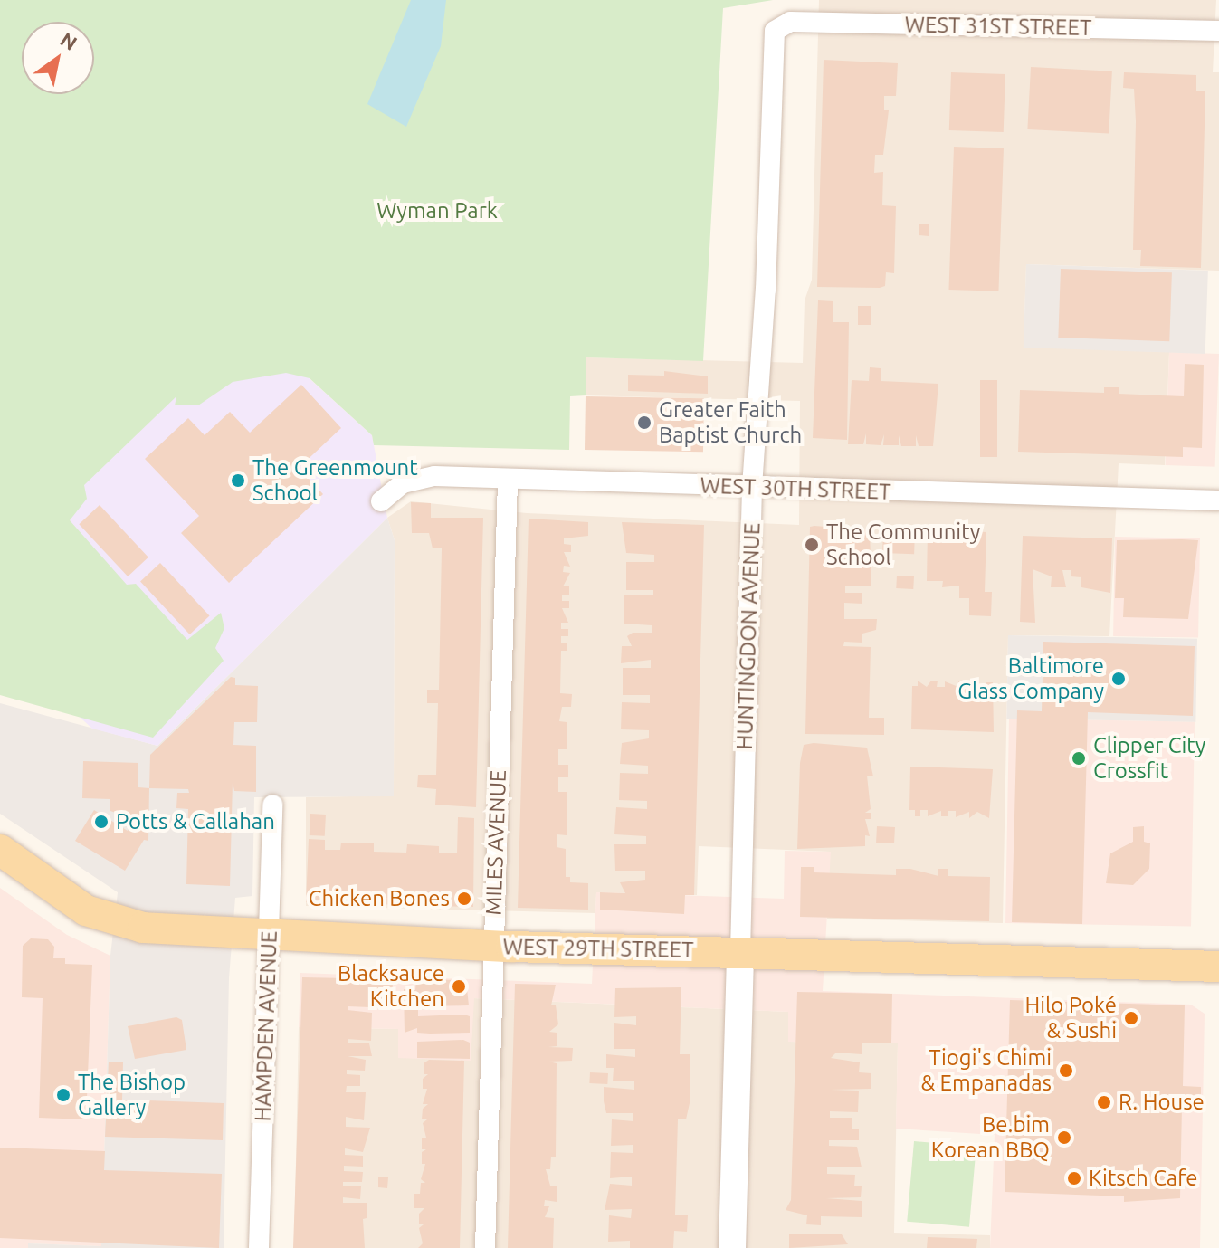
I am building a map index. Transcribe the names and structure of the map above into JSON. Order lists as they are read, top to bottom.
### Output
{
  "streets": {
    "main road": ["HUNTINGDON AVENUE", "WEST 29TH STREET"],
    "street": [
      "WEST 31ST STREET",
      "WEST 30TH STREET",
      "MILES AVENUE",
      "HAMPDEN AVENUE"
    ]
  },
  "crossings": [
    ["WEST 31ST STREET", "HUNTINGDON AVENUE"],
    ["WEST 30TH STREET", "HUNTINGDON AVENUE"],
    ["WEST 30TH STREET", "MILES AVENUE"],
    ["HUNTINGDON AVENUE", "WEST 29TH STREET"],
    ["MILES AVENUE", "WEST 29TH STREET"],
    ["WEST 29TH STREET", "HAMPDEN AVENUE"]
  ],
  "parks": ["Wyman Park"],
  "places": [
    "Greater Faith Baptist Church",
    "The Greenmount School",
    "The Community School",
    "Baltimore Glass Company",
    "Clipper City Crossfit",
    "Potts & Callahan",
    "Chicken Bones",
    "Blacksauce Kitchen",
    "Hilo Poké & Sushi",
    "Tiogi's Chimi & Empanadas",
    "The Bishop Gallery",
    "R. House",
    "Be.bim Korean BBQ",
    "Kitsch Cafe"
  ],
  "north": "top right"
}
